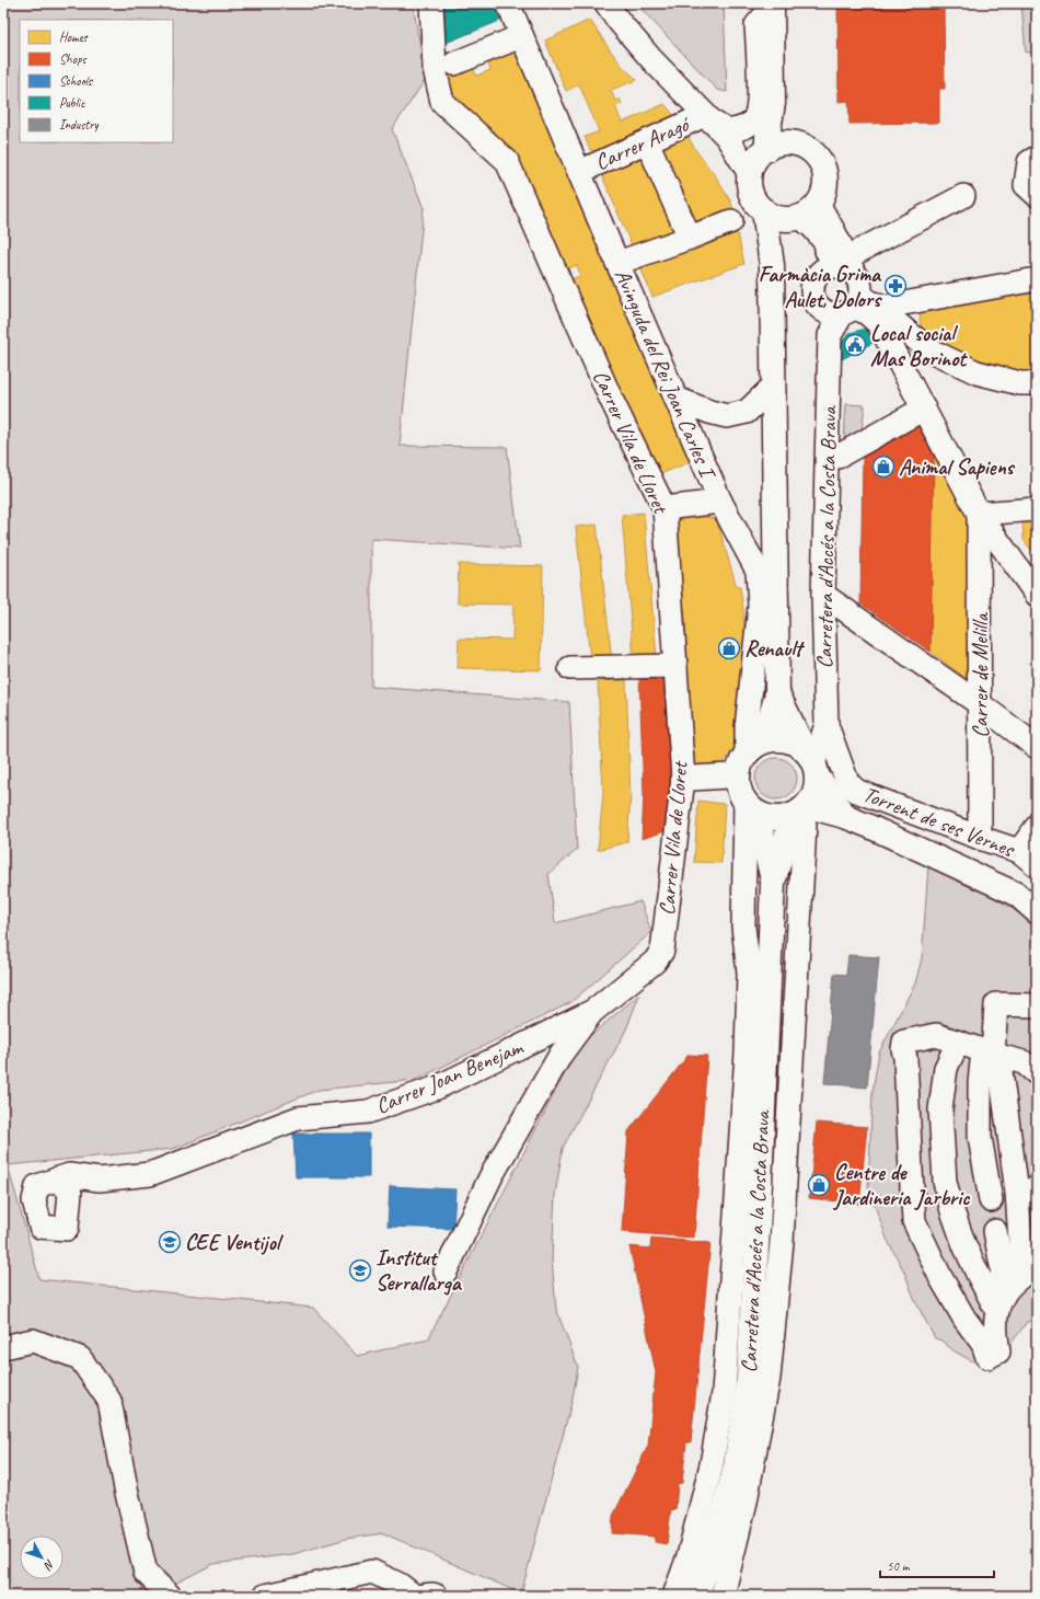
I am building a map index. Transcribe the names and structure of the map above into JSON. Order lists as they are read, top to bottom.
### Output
{
  "streets": {
    "main road": ["Carretera d'Accés a la Costa Brava"],
    "street": [
      "Carrer Aragó",
      "Avinguda del Rei Joan Carles I",
      "Carrer Vila de Lloret",
      "Carrer de Melilla",
      "Torrent de ses Vernes",
      "Carrer Joan Benejam"
    ]
  },
  "crossings": [
    ["Carrer Aragó", "Avinguda del Rei Joan Carles I"],
    ["Avinguda del Rei Joan Carles I", "Carretera d'Accés a la Costa Brava"],
    ["Carrer Vila de Lloret", "Carrer Joan Benejam"],
    ["Carretera d'Accés a la Costa Brava", "Torrent de ses Vernes"],
    ["Carrer de Melilla", "Torrent de ses Vernes"]
  ],
  "places": {
    "pharmacy": ["Farmàcia Grima Aulet, Dolors"],
    "public building": ["Local social Mas Borinot"],
    "shop": ["Animal Sapiens", "Renault", "Centre de Jardineria Jarbric"],
    "school or university": ["CEE Ventijol", "Institut Serrallarga"]
  },
  "legend": [
    "Homes",
    "Shops",
    "Schools",
    "Public",
    "Industry"
  ],
  "scale_bar": "50 m",
  "north": "bottom right"
}
